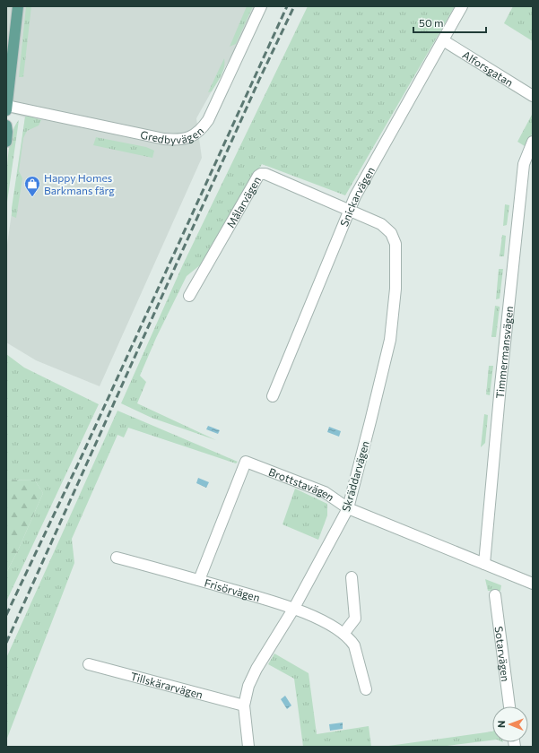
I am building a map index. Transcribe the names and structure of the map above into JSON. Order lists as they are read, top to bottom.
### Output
{
  "streets": {
    "street": [
      "Alforsgatan",
      "Gredbyvägen",
      "Snickarvägen",
      "Målarvägen",
      "Timmermansvägen",
      "Skräddarvägen",
      "Brottstavägen",
      "Frisörvägen",
      "Sotarvägen",
      "Tillskärarvägen"
    ]
  },
  "crossings": [
    ["Alforsgatan", "Snickarvägen"],
    ["Snickarvägen", "Målarvägen"],
    ["Snickarvägen", "Skräddarvägen"],
    ["Målarvägen", "Skräddarvägen"],
    ["Timmermansvägen", "Brottstavägen"],
    ["Skräddarvägen", "Brottstavägen"],
    ["Skräddarvägen", "Frisörvägen"],
    ["Skräddarvägen", "Tillskärarvägen"],
    ["Brottstavägen", "Frisörvägen"]
  ],
  "places": {
    "shop": ["Happy Homes Barkmans färg"]
  },
  "scale_bar": "50 m",
  "north": "left"
}
